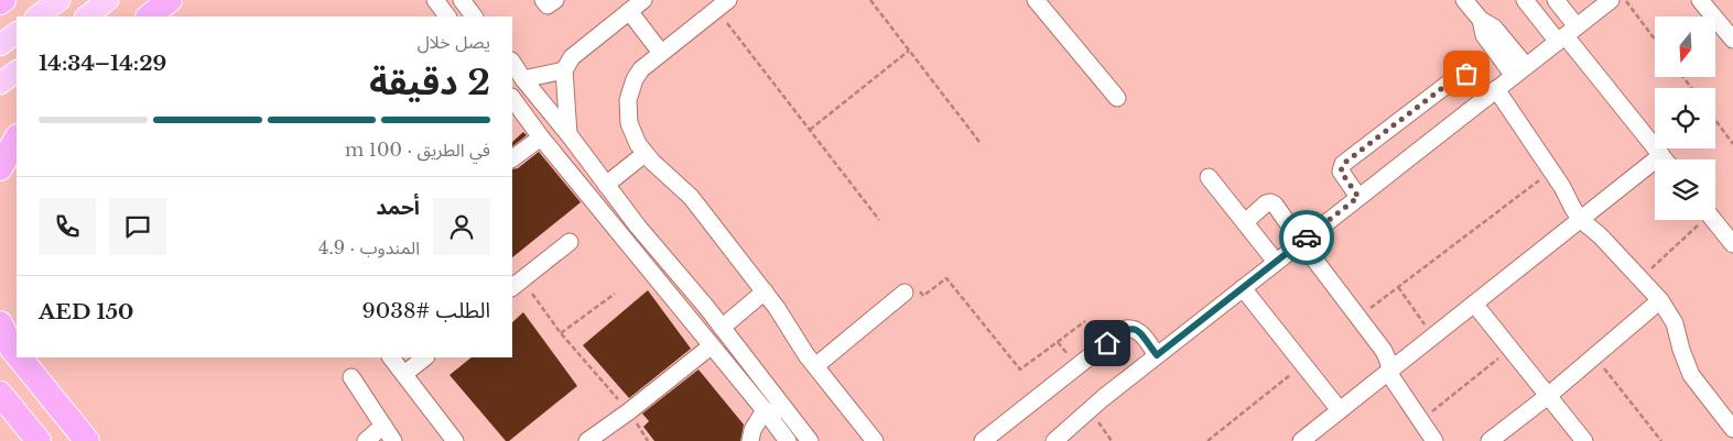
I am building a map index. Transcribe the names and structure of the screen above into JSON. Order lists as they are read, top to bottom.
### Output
{
  "north": "bottom",
  "page": {
    "heading": ["2 دقيقة", "يصل خلال", "14:29–14:34"],
    "panel": [
      "أحمد",
      "المندوب · 4.9",
      "الطلب #9038",
      "AED 150"
    ],
    "bar": "في الطريق · 100 m"
  }
}
